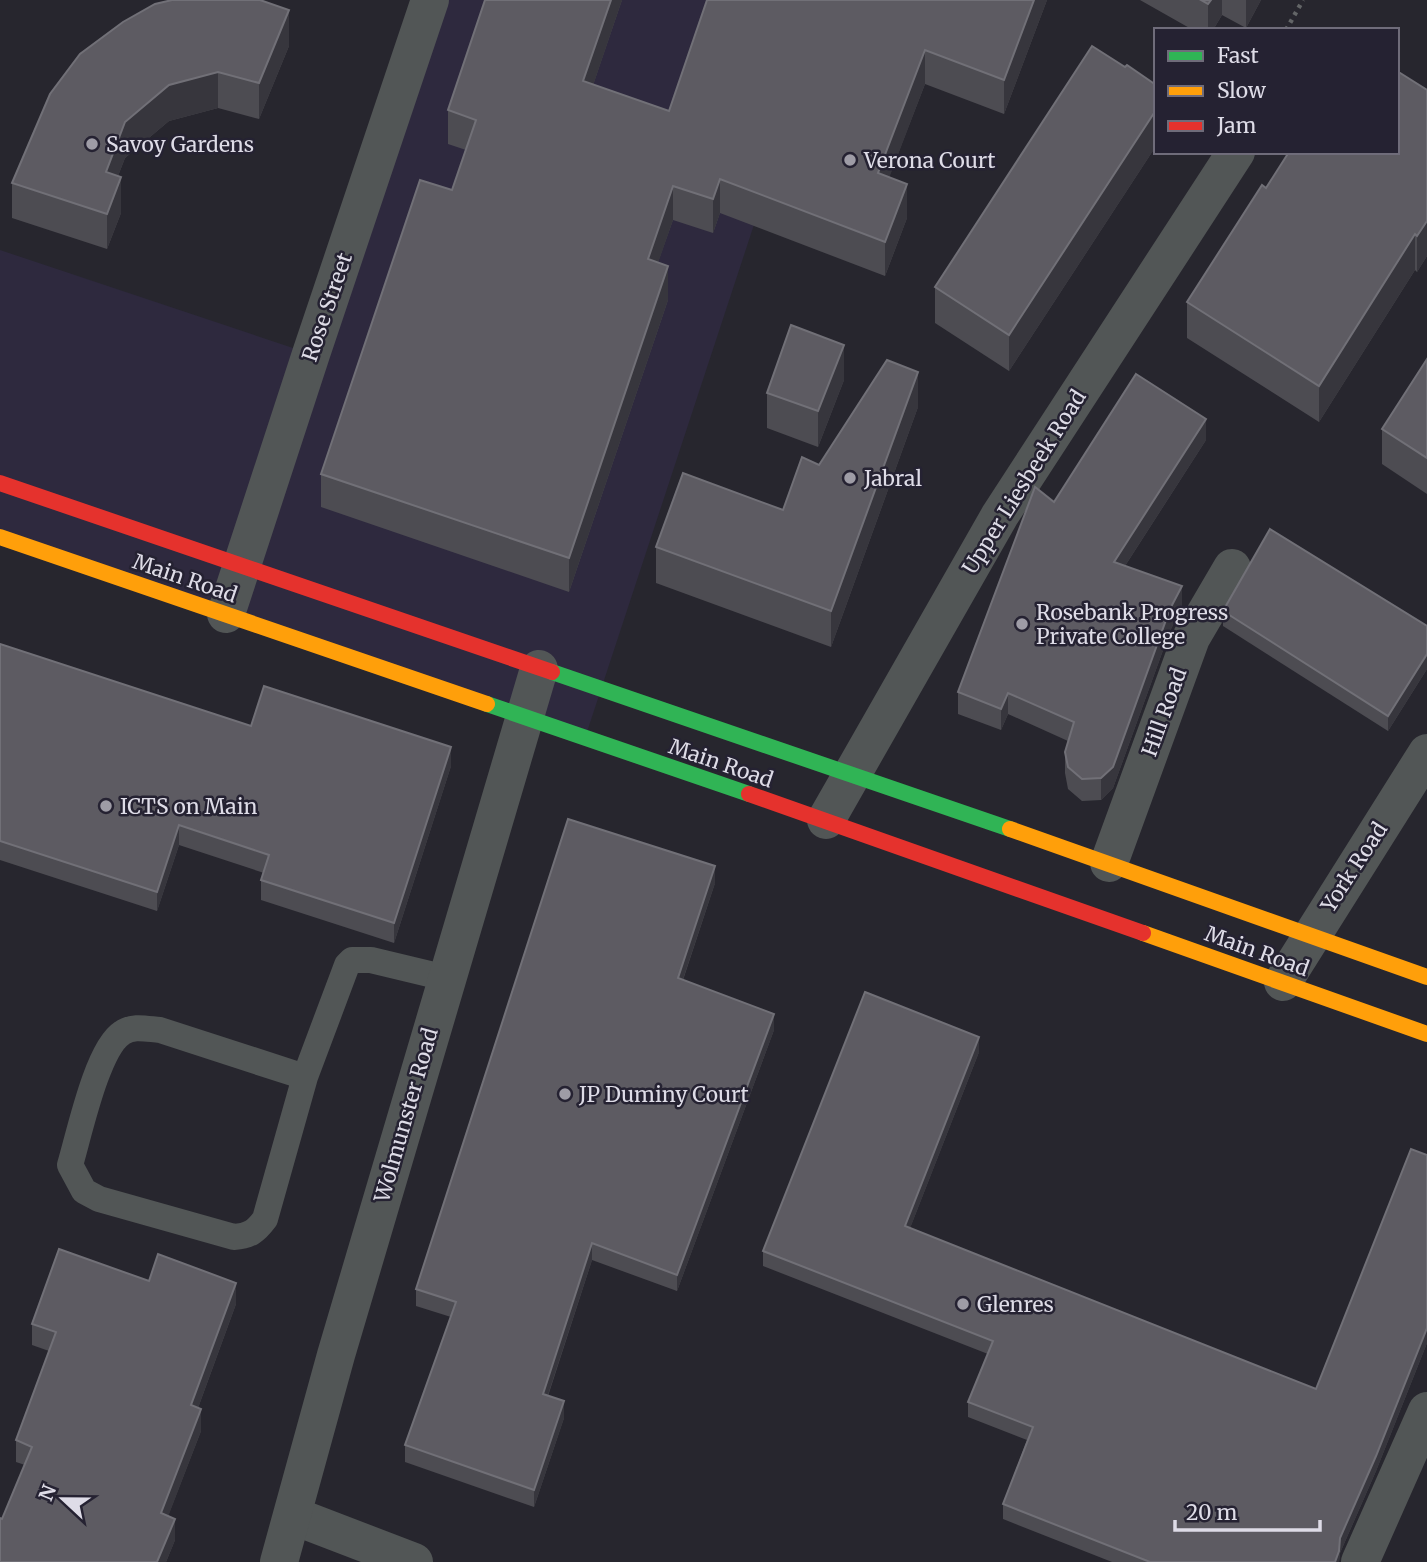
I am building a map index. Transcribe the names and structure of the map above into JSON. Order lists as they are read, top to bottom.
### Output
{
  "streets": {
    "main road": ["Main Road"],
    "street": [
      "Rose Street",
      "Upper Liesbeek Road",
      "Hill Road",
      "York Road",
      "Wolmunster Road"
    ]
  },
  "crossings": [
    ["Rose Street", "Main Road"],
    ["Upper Liesbeek Road", "Main Road"],
    ["Main Road", "Hill Road"],
    ["Main Road", "York Road"],
    ["Main Road", "Wolmunster Road"]
  ],
  "places": [
    "Savoy Gardens",
    "Verona Court",
    "Jabral",
    "Rosebank Progress Private College",
    "ICTS on Main",
    "JP Duminy Court",
    "Glenres"
  ],
  "legend": ["Fast", "Slow", "Jam"],
  "scale_bar": "20 m",
  "north": "left"
}
